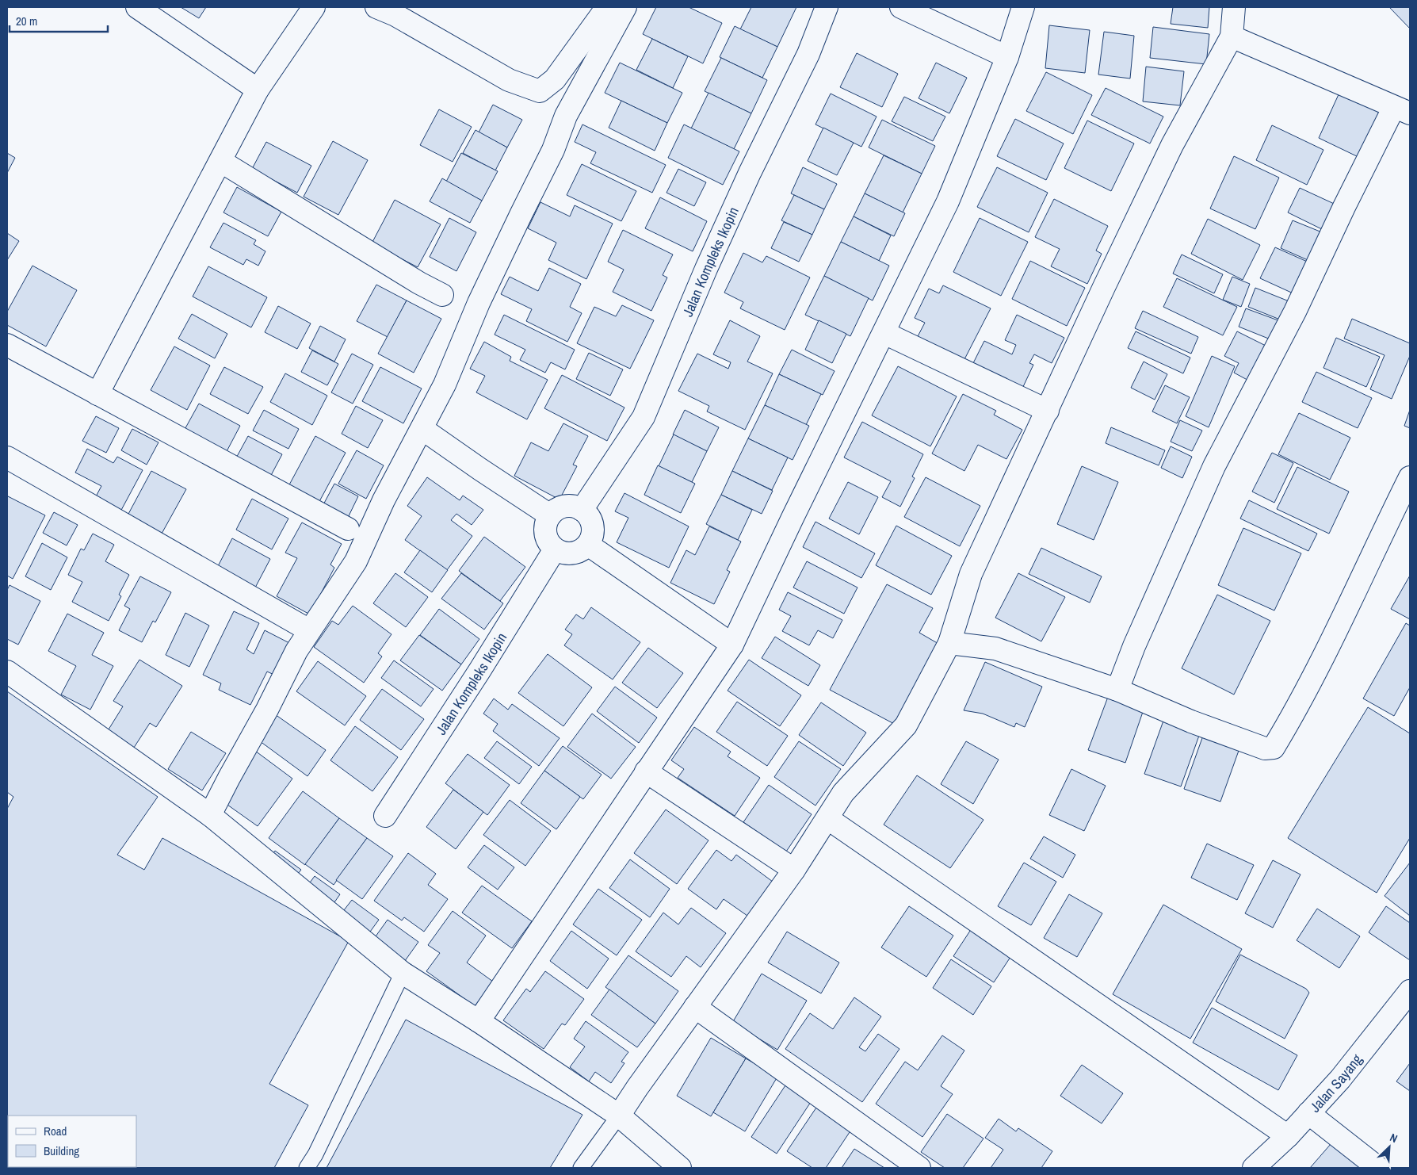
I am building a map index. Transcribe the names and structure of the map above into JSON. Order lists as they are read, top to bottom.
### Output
{
  "streets": {
    "street": ["Jalan Kompleks Ikopin", "Jalan Sayang"]
  },
  "legend": ["Road", "Building"],
  "scale_bar": "20 m",
  "north": "top right"
}
